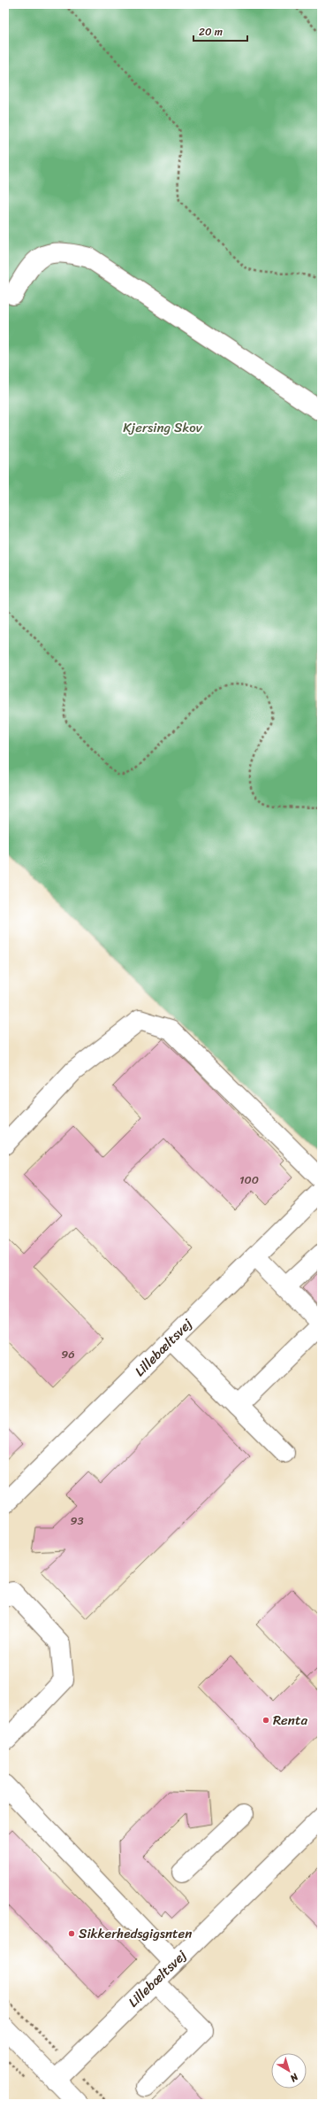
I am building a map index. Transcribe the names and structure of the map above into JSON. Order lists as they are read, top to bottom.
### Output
{
  "streets": {
    "street": ["Lillebæltsvej"]
  },
  "parks": ["Kjersing Skov"],
  "places": ["Renta", "Sikkerhedsgigsnten"],
  "house_numbers": ["100", "96", "93"],
  "scale_bar": "20 m",
  "north": "bottom right"
}
